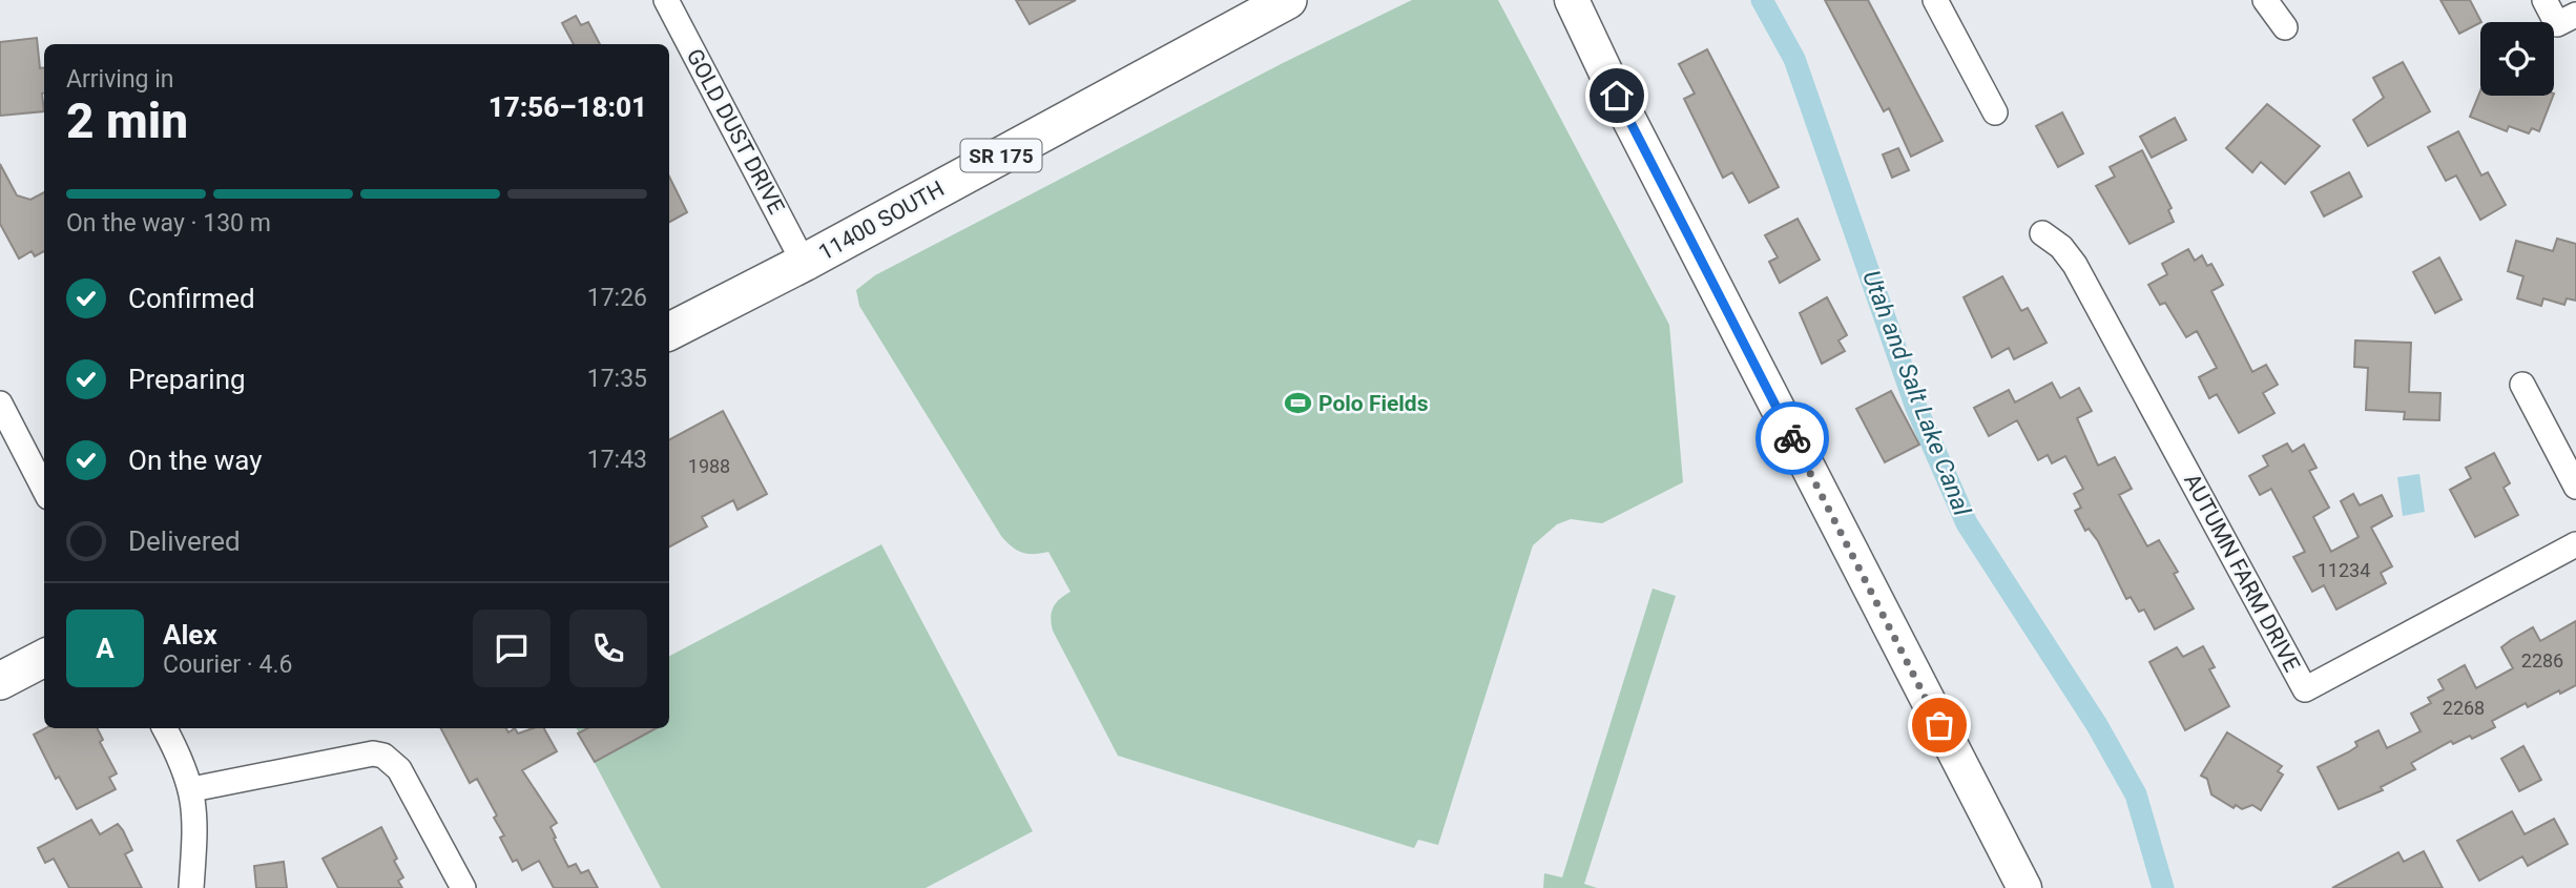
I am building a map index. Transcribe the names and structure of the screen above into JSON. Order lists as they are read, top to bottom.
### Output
{
  "streets": {
    "main road": ["SR 175", "11400 SOUTH"],
    "street": ["GOLD DUST DRIVE", "AUTUMN FARM DRIVE"]
  },
  "crossings": [
    ["GOLD DUST DRIVE", "11400 SOUTH"]
  ],
  "water": ["Utah and Salt Lake Canal"],
  "places": {
    "sports": ["Polo Fields"]
  },
  "house_numbers": [
    "1988",
    "11234",
    "2286",
    "2268"
  ],
  "page": {
    "heading": ["2 min", "Arriving in", "17:56–18:01"],
    "panel": ["Alex", "Courier · 4.6"],
    "bar": "On the way · 130 m",
    "list": [
      ["Confirmed", "17:26"],
      ["Preparing", "17:35"],
      ["On the way", "17:43"],
      "Delivered"
    ],
    "round": "A"
  }
}
